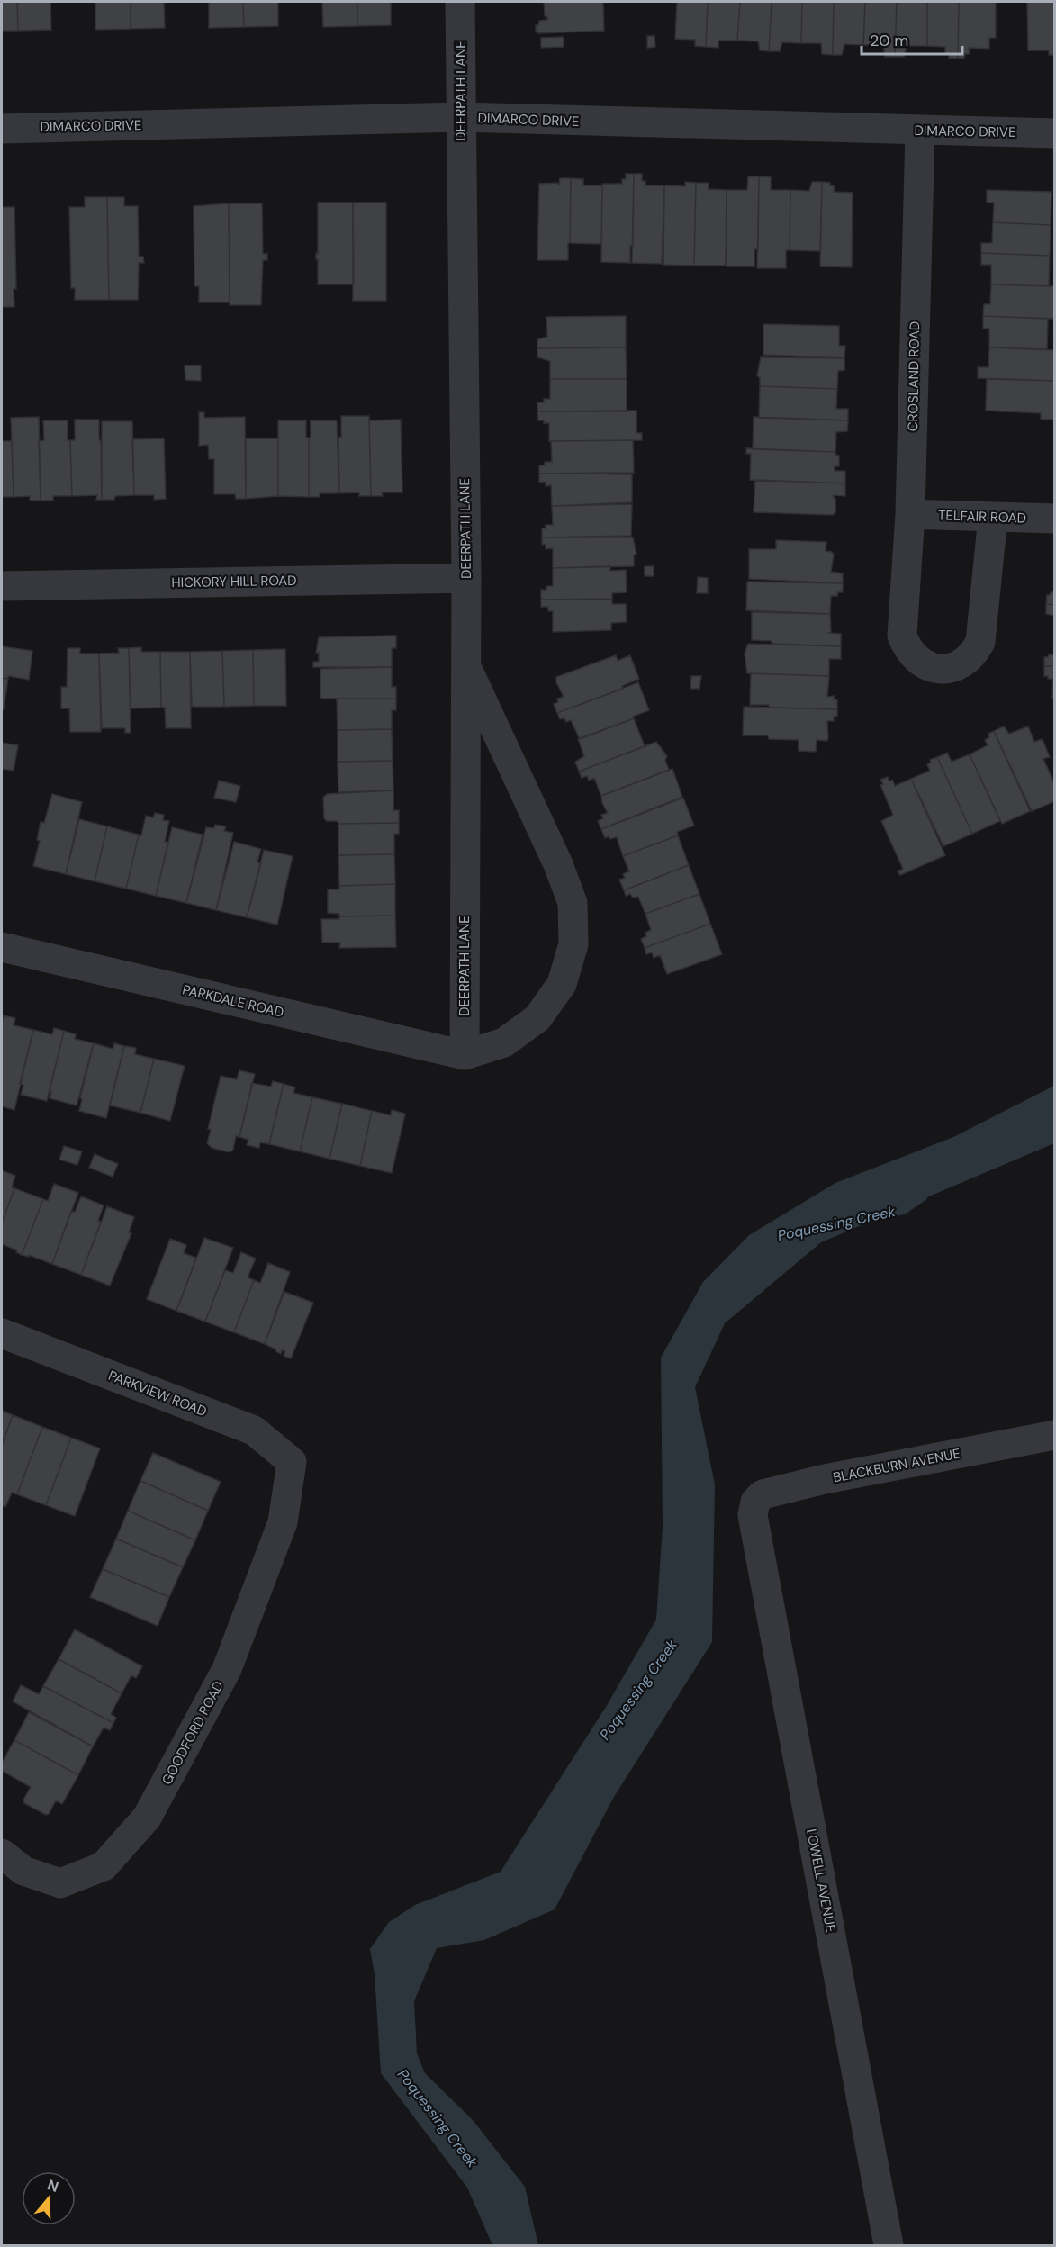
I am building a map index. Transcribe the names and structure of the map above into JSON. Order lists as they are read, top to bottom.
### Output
{
  "streets": {
    "street": [
      "DEERPATH LANE",
      "DIMARCO DRIVE",
      "CROSLAND ROAD",
      "TELFAIR ROAD",
      "HICKORY HILL ROAD",
      "PARKDALE ROAD",
      "PARKVIEW ROAD",
      "BLACKBURN AVENUE",
      "GOODFORD ROAD",
      "LOWELL AVENUE"
    ]
  },
  "crossings": [
    ["DEERPATH LANE", "DIMARCO DRIVE"],
    ["DEERPATH LANE", "HICKORY HILL ROAD"],
    ["DEERPATH LANE", "PARKDALE ROAD"],
    ["DIMARCO DRIVE", "CROSLAND ROAD"],
    ["CROSLAND ROAD", "TELFAIR ROAD"],
    ["PARKVIEW ROAD", "GOODFORD ROAD"],
    ["BLACKBURN AVENUE", "LOWELL AVENUE"]
  ],
  "water": ["Poquessing Creek"],
  "scale_bar": "20 m",
  "north": "top"
}
